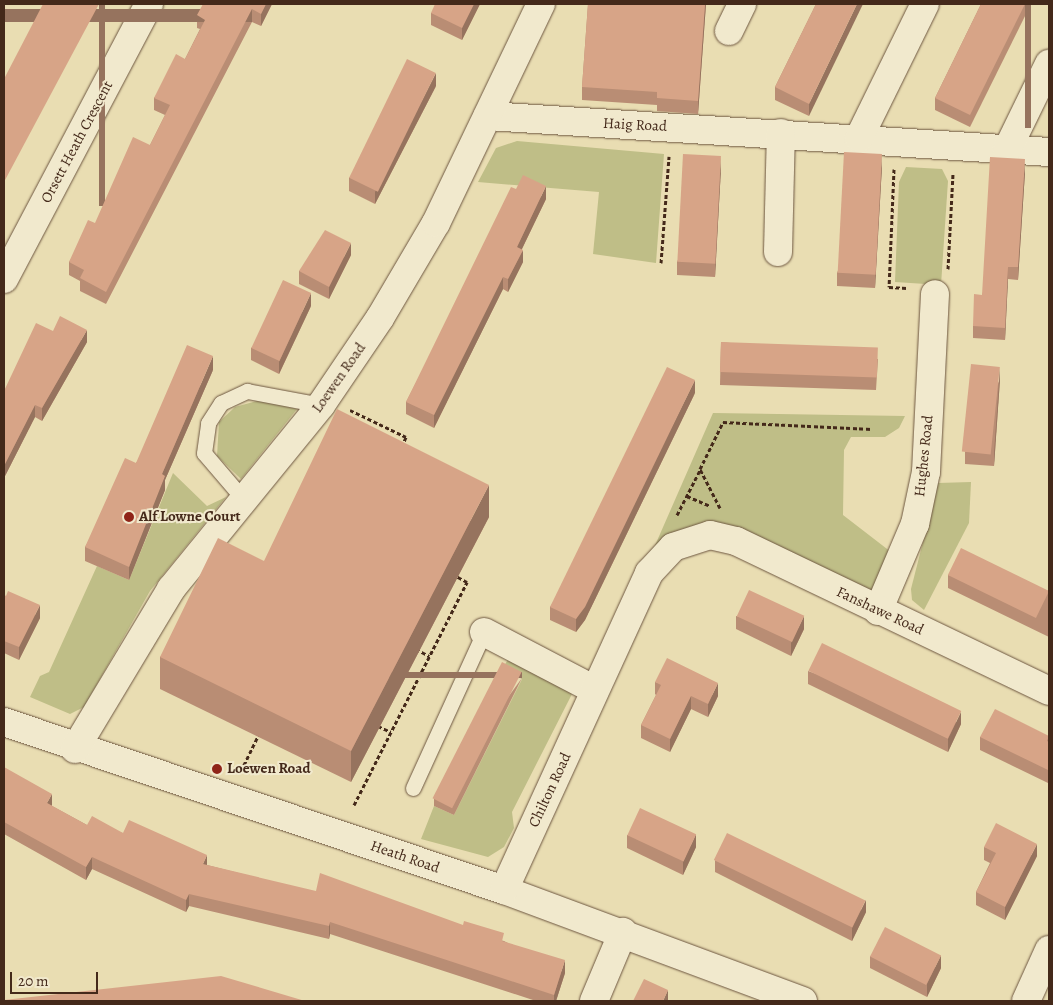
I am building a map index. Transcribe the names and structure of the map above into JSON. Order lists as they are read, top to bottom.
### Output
{
  "streets": {
    "street": [
      "Haig Road",
      "Orsett Heath Crescent",
      "Loewen Road",
      "Hughes Road",
      "Fanshawe Road",
      "Chilton Road",
      "Heath Road"
    ]
  },
  "crossings": [
    ["Haig Road", "Loewen Road"],
    ["Loewen Road", "Heath Road"],
    ["Hughes Road", "Fanshawe Road"],
    ["Fanshawe Road", "Chilton Road"],
    ["Chilton Road", "Heath Road"]
  ],
  "places": ["Alf Lowne Court", "Loewen Road"],
  "scale_bar": "20 m"
}
